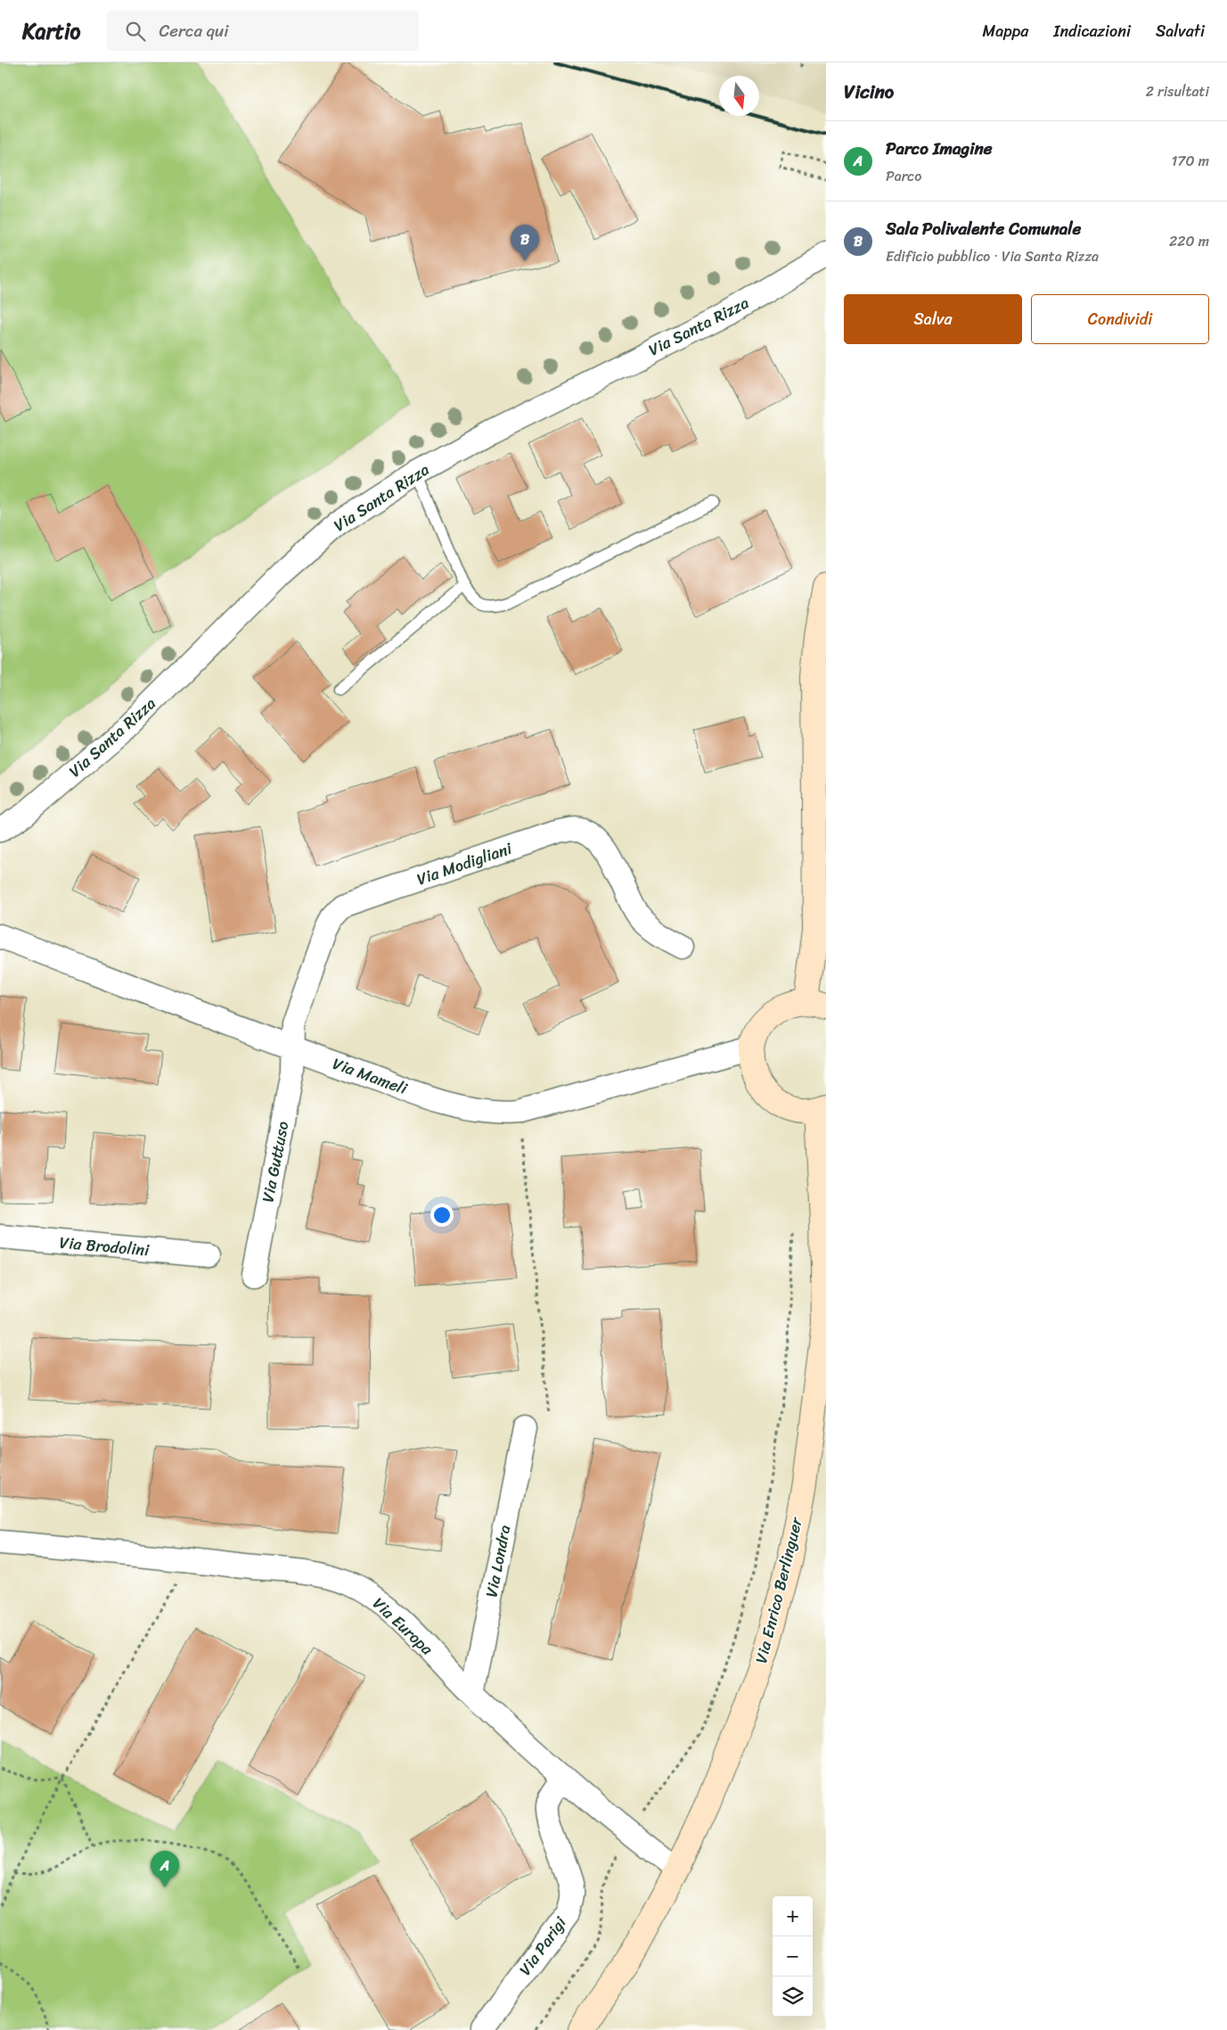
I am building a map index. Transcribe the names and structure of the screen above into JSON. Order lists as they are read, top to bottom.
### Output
{
  "streets": {
    "street": [
      "Via Santa Rizza",
      "Via Modigliani",
      "Via Mameli",
      "Via Guttuso",
      "Via Brodolini",
      "Via Londra",
      "Via Enrico Berlinguer",
      "Via Europa",
      "Via Parigi"
    ]
  },
  "crossings": [
    ["Via Modigliani", "Via Mameli"],
    ["Via Modigliani", "Via Guttuso"],
    ["Via Mameli", "Via Guttuso"],
    ["Via Mameli", "Via Enrico Berlinguer"],
    ["Via Londra", "Via Europa"],
    ["Via Enrico Berlinguer", "Via Europa"],
    ["Via Europa", "Via Parigi"]
  ],
  "north": "bottom",
  "page": {
    "header": "Kartio",
    "search": "Cerca qui",
    "nav": ["Mappa", "Indicazioni", "Salvati"],
    "heading": ["Vicino", "2 risultati"],
    "list": [
      {
        "mark": "A",
        "name": "Parco Imagine",
        "note": "Parco",
        "value": "170 m"
      },
      {
        "mark": "B",
        "name": "Sala Polivalente Comunale",
        "note": "Edificio pubblico · Via Santa Rizza",
        "value": "220 m"
      }
    ],
    "pins": ["B", "A"],
    "buttons": ["Salva", "Condividi"],
    "map_buttons": ["+", "−"]
  }
}
